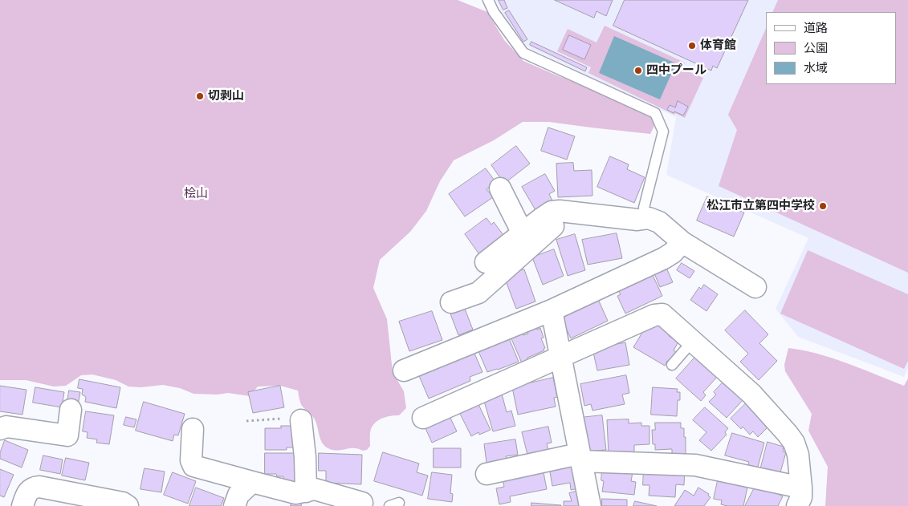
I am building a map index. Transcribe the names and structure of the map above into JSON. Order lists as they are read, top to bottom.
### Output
{
  "parks": ["桧山"],
  "places": [
    "体育館",
    "四中プール",
    "切剥山",
    "松江市立第四中学校"
  ],
  "legend": ["道路", "公園", "水域"]
}
